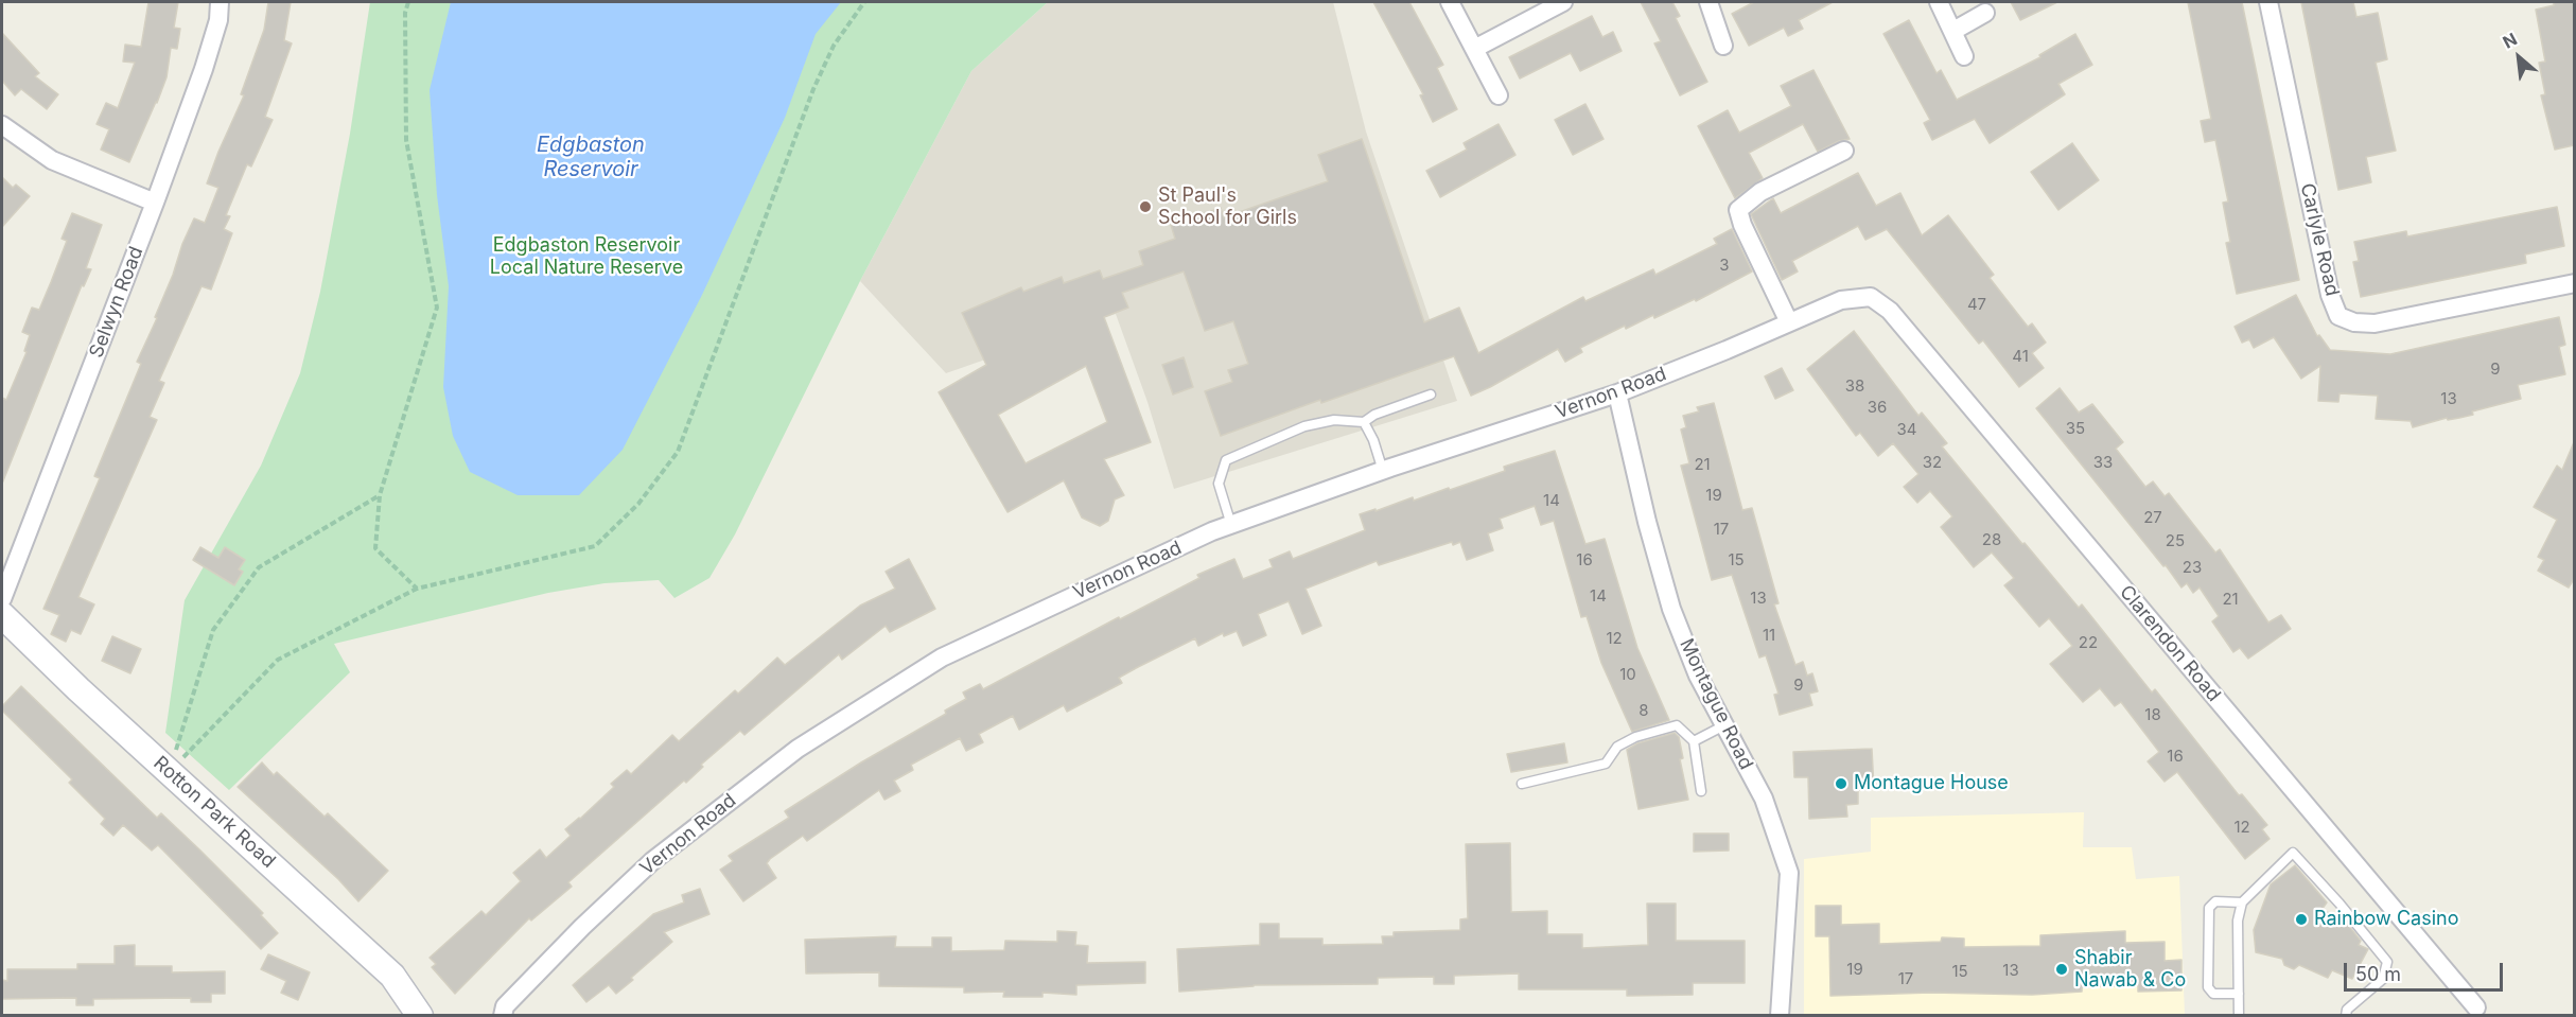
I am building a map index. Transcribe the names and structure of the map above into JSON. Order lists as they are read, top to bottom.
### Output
{
  "streets": {
    "main road": ["Rotton Park Road"],
    "street": [
      "Carlyle Road",
      "Selwyn Road",
      "Vernon Road",
      "Clarendon Road",
      "Montague Road"
    ]
  },
  "crossings": [
    ["Vernon Road", "Clarendon Road"],
    ["Vernon Road", "Montague Road"]
  ],
  "water": ["Edgbaston Reservoir"],
  "parks": ["Edgbaston Reservoir Local Nature Reserve"],
  "places": [
    "St Paul's School for Girls",
    "Montague House",
    "Rainbow Casino",
    "Shabir Nawab & Co"
  ],
  "house_numbers": [
    "3",
    "47",
    "41",
    "9",
    "38",
    "13",
    "36",
    "35",
    "34",
    "32",
    "33",
    "21",
    "19",
    "14",
    "27",
    "17",
    "28",
    "25",
    "16",
    "15",
    "23",
    "14",
    "13",
    "21",
    "11",
    "12",
    "22",
    "10",
    "9",
    "8",
    "18",
    "16",
    "12",
    "19",
    "13",
    "15",
    "17"
  ],
  "scale_bar": "50 m",
  "north": "top left"
}
